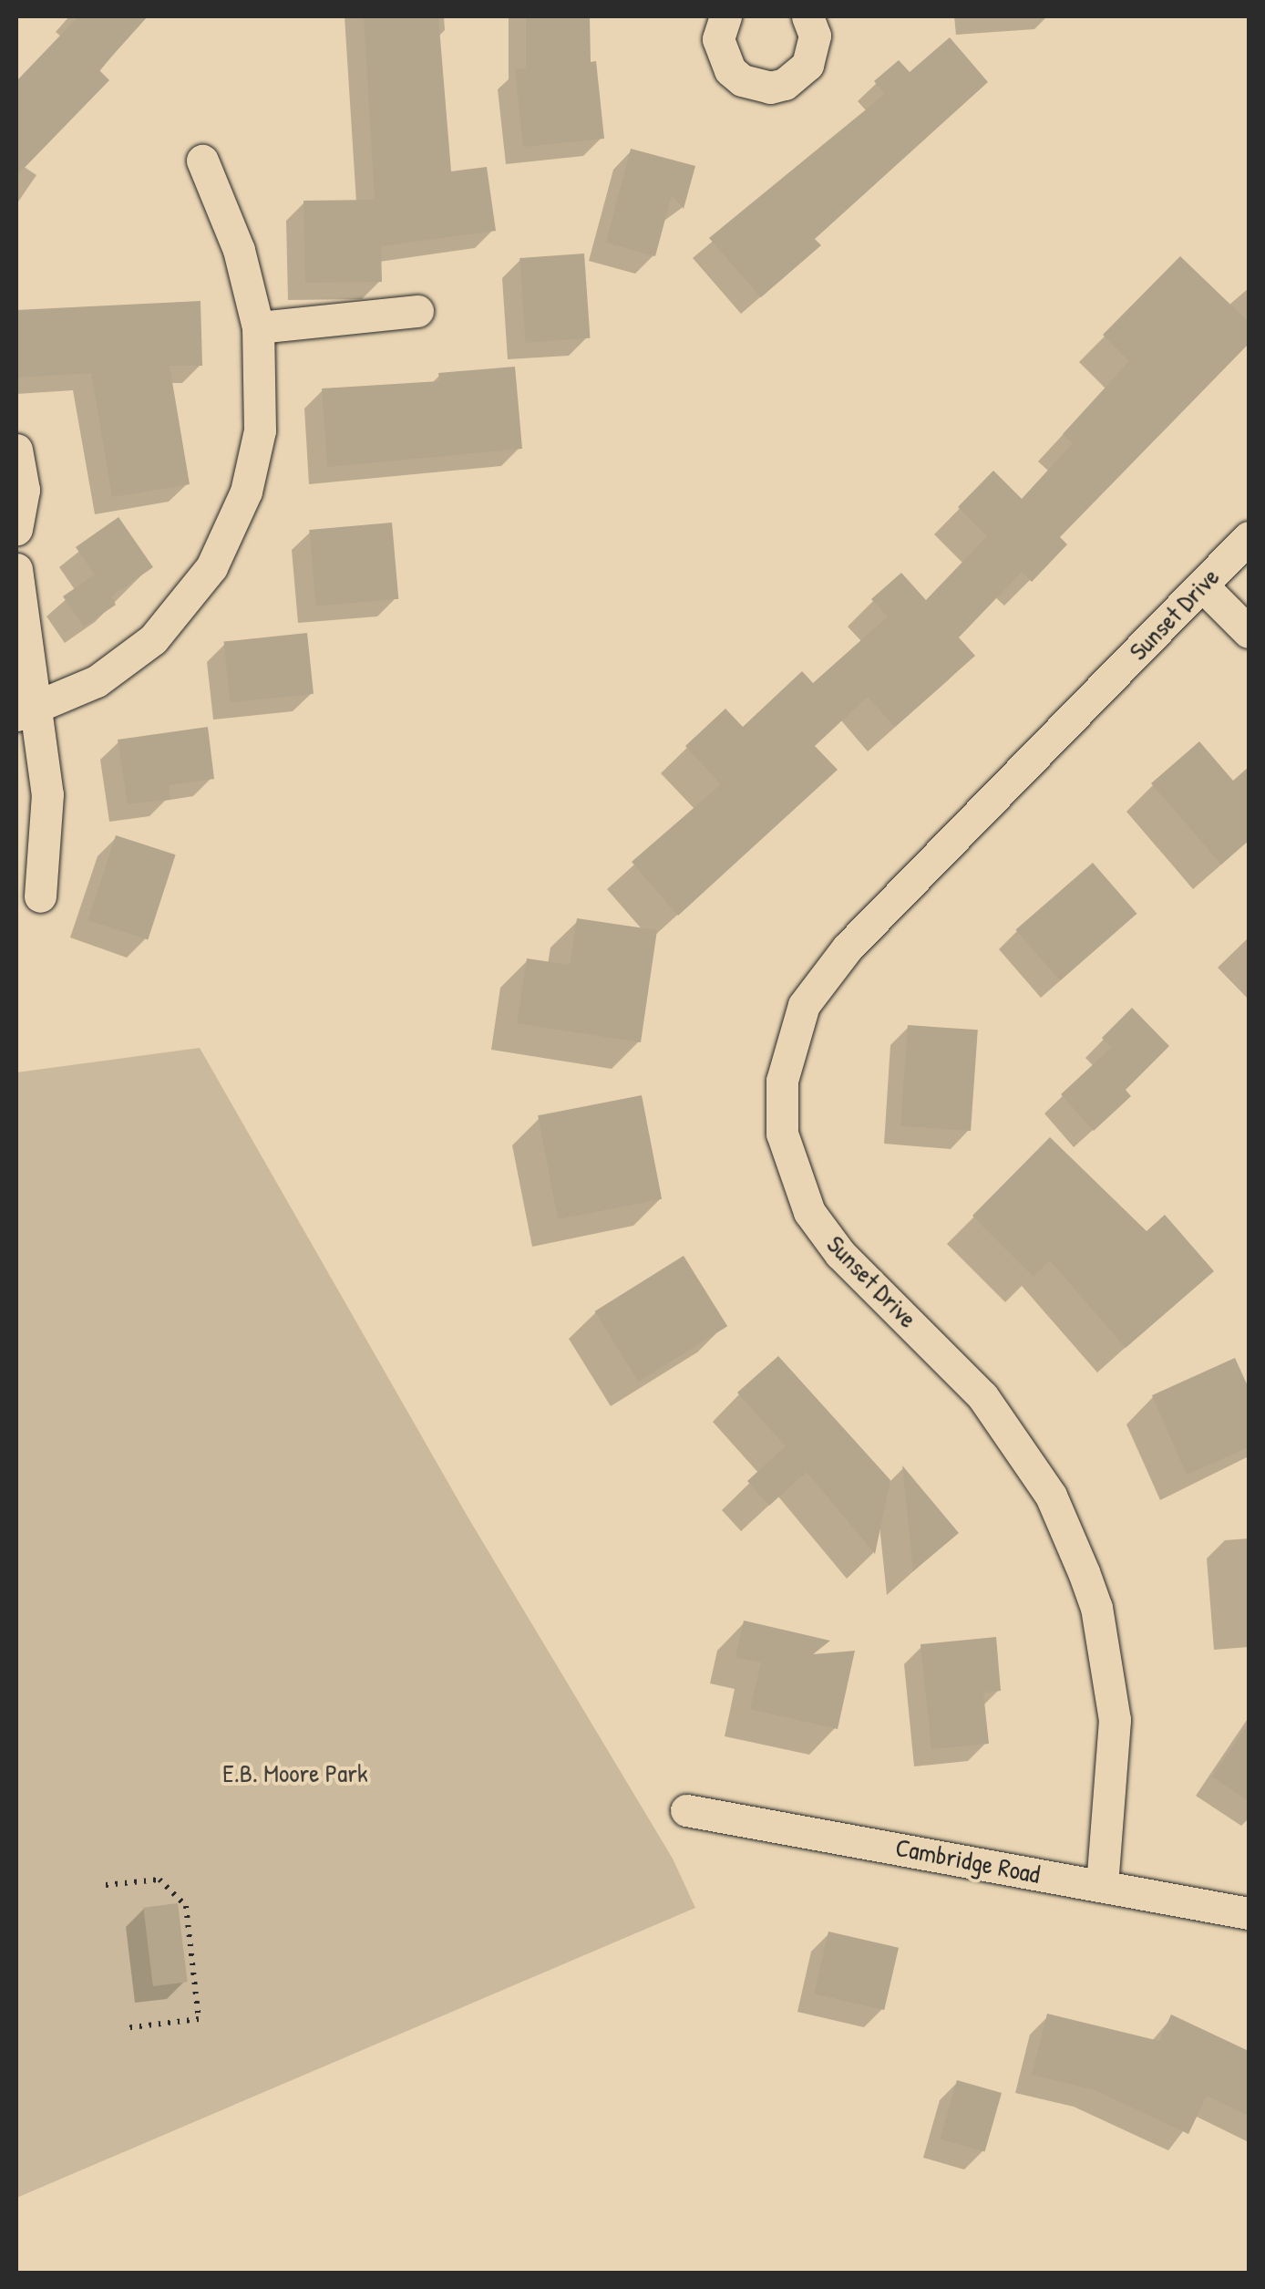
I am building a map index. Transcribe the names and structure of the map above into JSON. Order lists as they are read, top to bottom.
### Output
{
  "streets": {
    "street": ["Sunset Drive", "Cambridge Road"]
  },
  "crossings": [
    ["Sunset Drive", "Cambridge Road"]
  ],
  "parks": ["E.B. Moore Park"]
}
